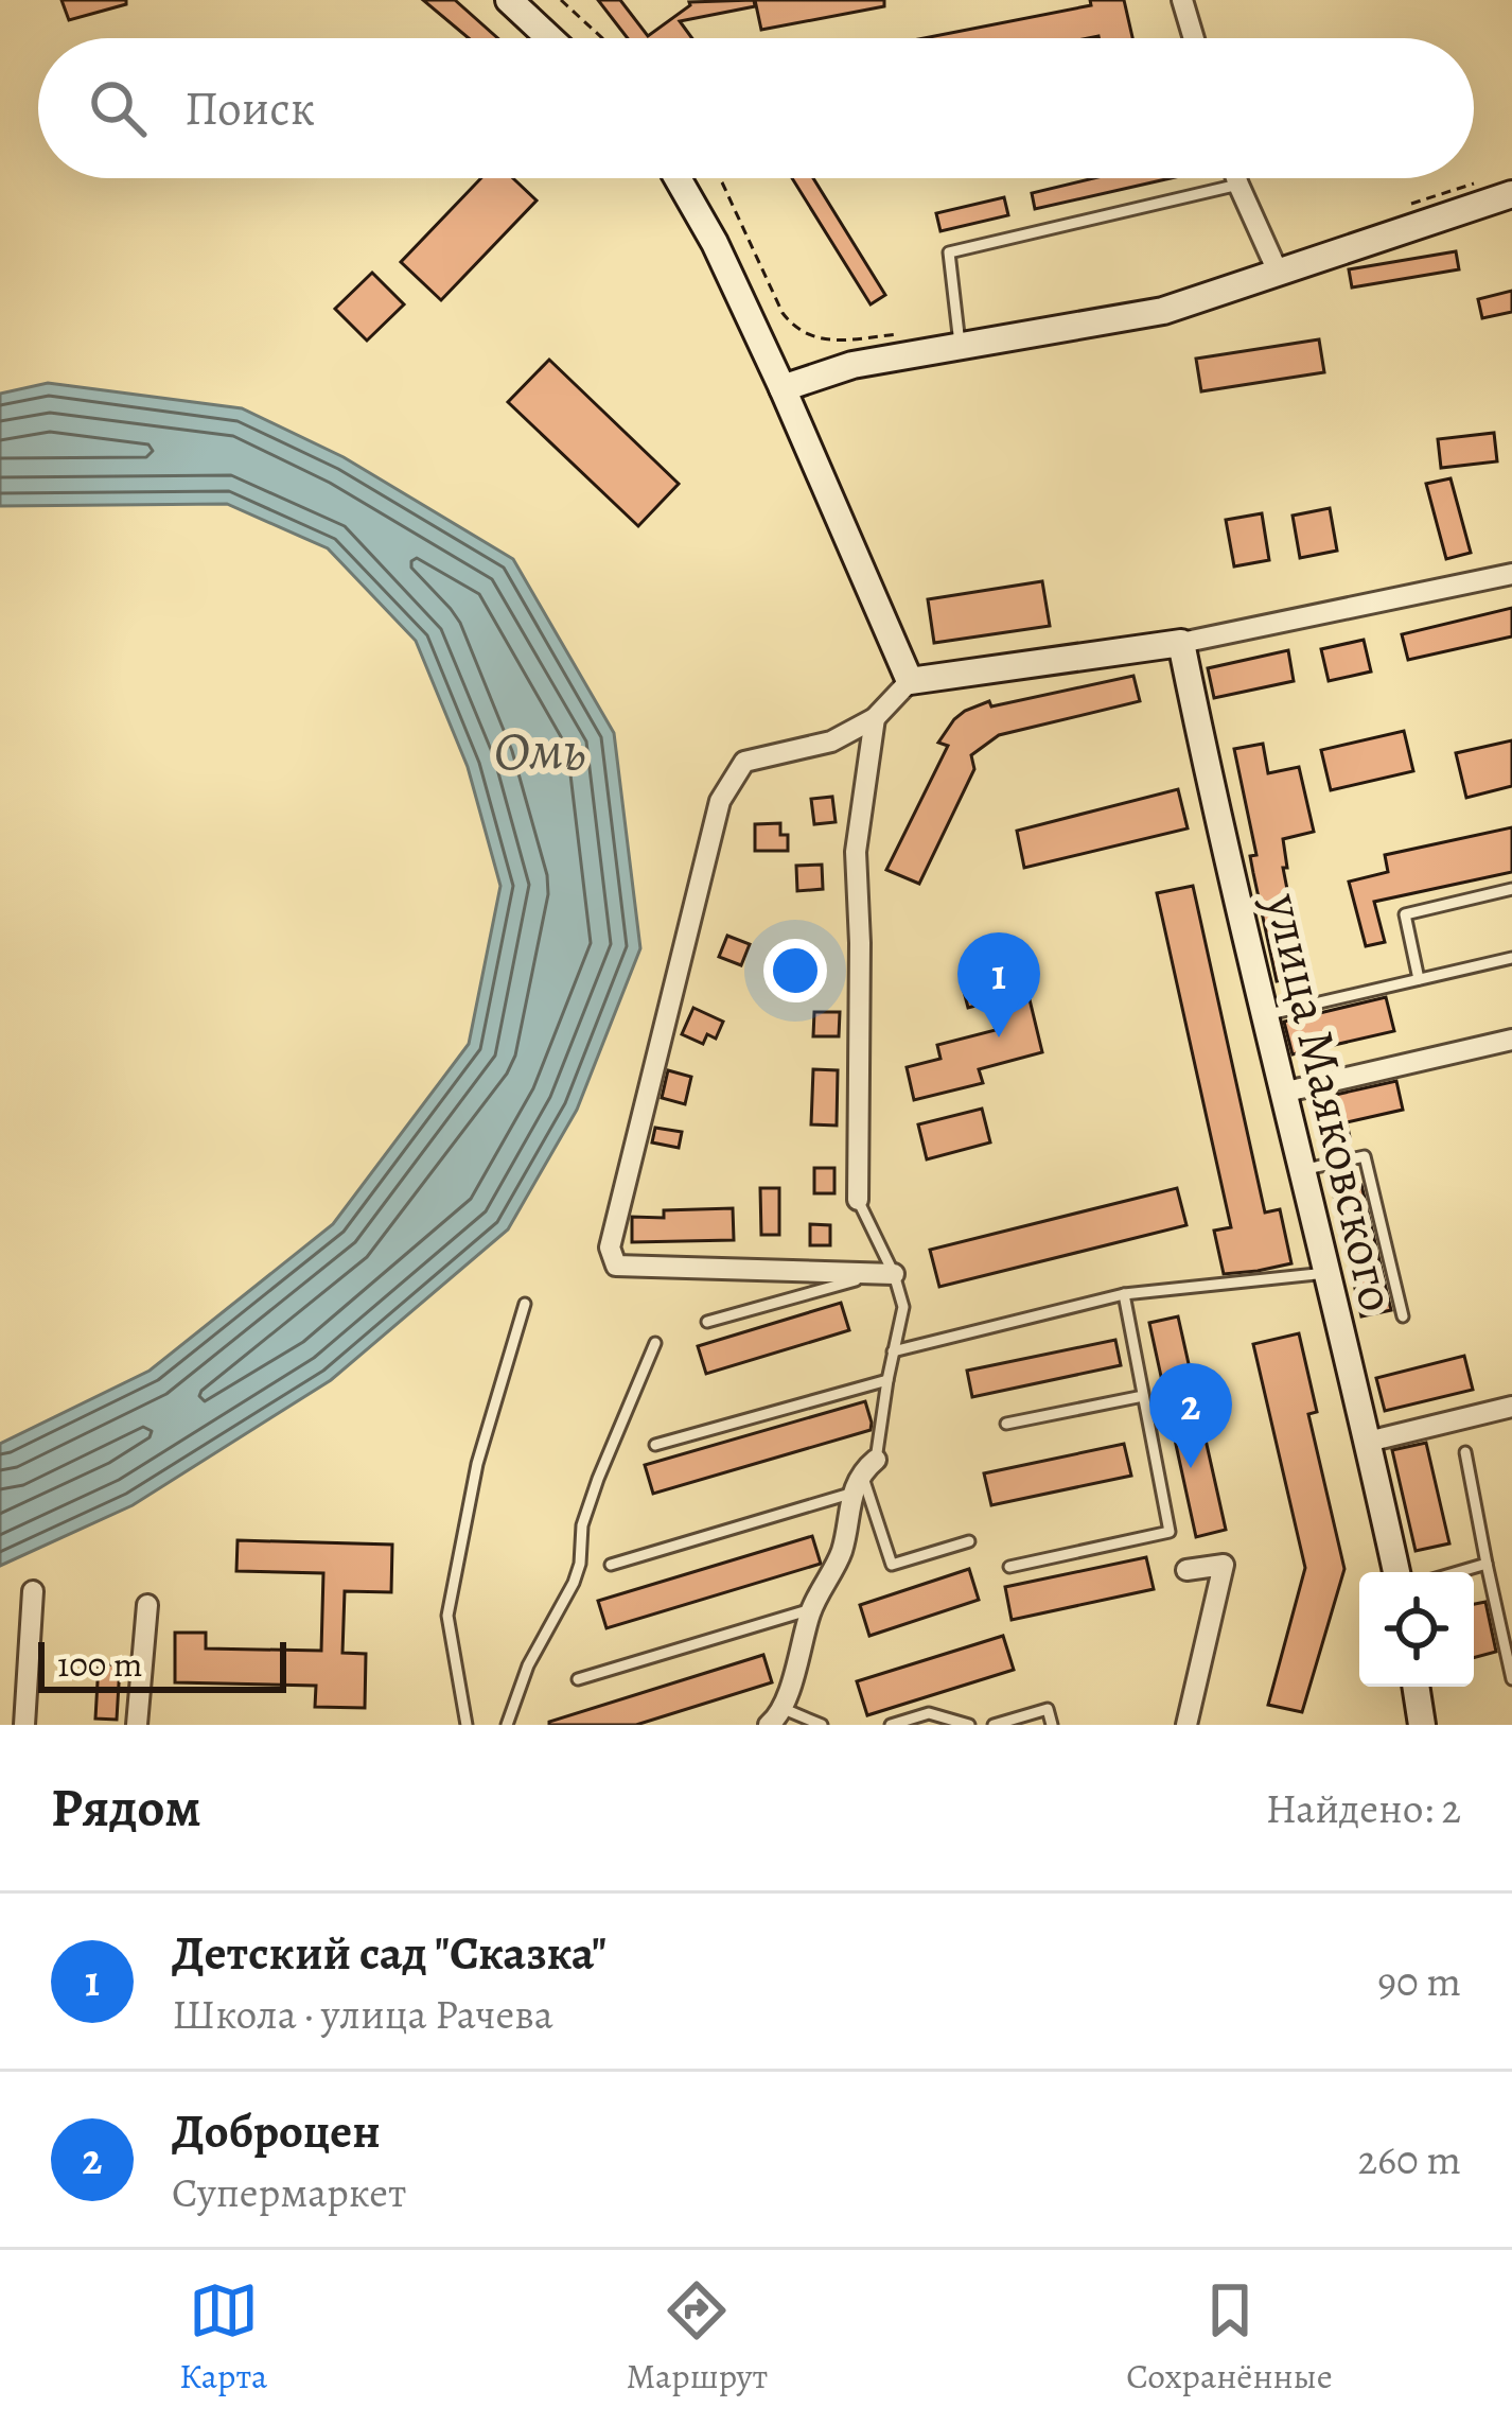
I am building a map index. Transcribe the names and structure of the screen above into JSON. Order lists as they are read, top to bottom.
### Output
{
  "streets": {
    "street": ["улица Маяковского"]
  },
  "water": ["Омь"],
  "scale_bar": "100 m",
  "page": {
    "search": "Поиск",
    "pins": ["1", "2"],
    "scale": "100 m",
    "heading": ["Рядом", "Найдено: 2"],
    "list": [
      {
        "mark": "1",
        "name": "Детский сад \"Сказка\"",
        "note": "Школа · улица Рачева",
        "value": "90 m"
      },
      {
        "mark": "2",
        "name": "Доброцен",
        "note": "Супермаркет",
        "value": "260 m"
      }
    ],
    "nav": ["Карта", "Маршрут", "Сохранённые"]
  }
}
